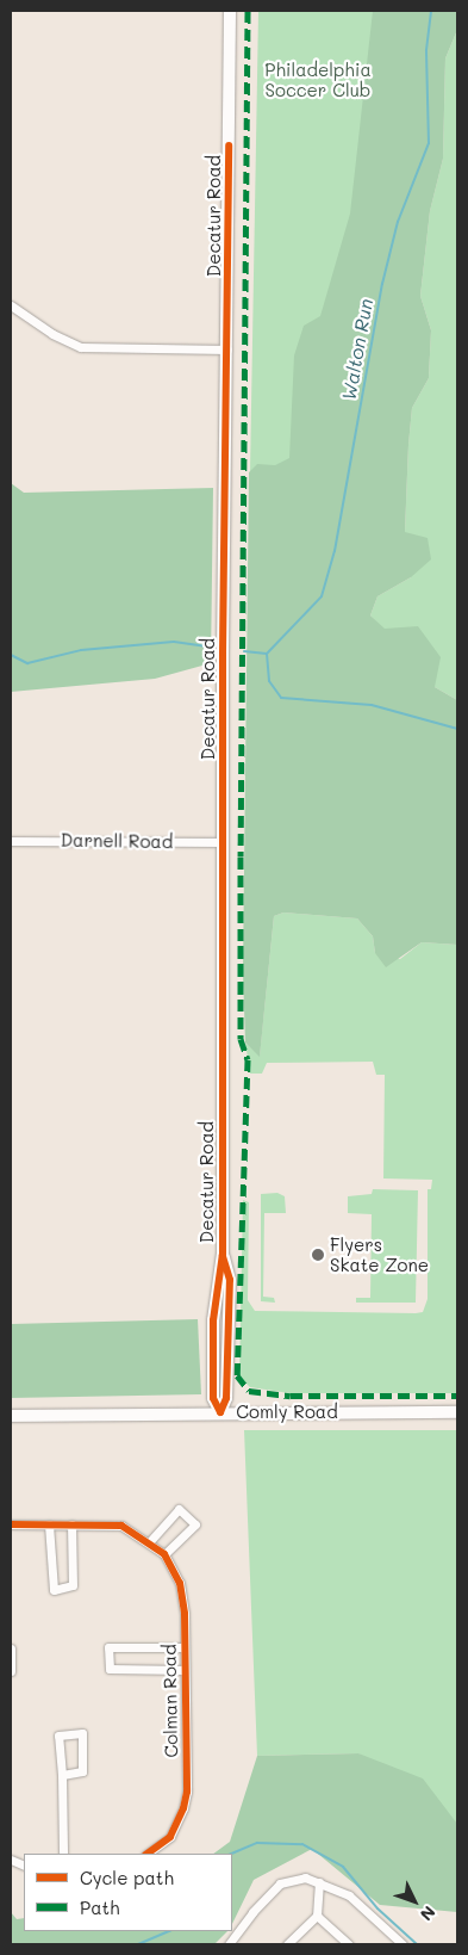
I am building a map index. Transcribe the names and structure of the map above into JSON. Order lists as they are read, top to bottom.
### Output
{
  "streets": {
    "street": [
      "Decatur Road",
      "Darnell Road",
      "Comly Road",
      "Colman Road"
    ]
  },
  "crossings": [
    ["Decatur Road", "Darnell Road"],
    ["Decatur Road", "Comly Road"]
  ],
  "water": ["Walton Run"],
  "parks": ["Philadelphia Soccer Club"],
  "places": ["Flyers Skate Zone"],
  "legend": ["Cycle path", "Path"],
  "north": "bottom right"
}
